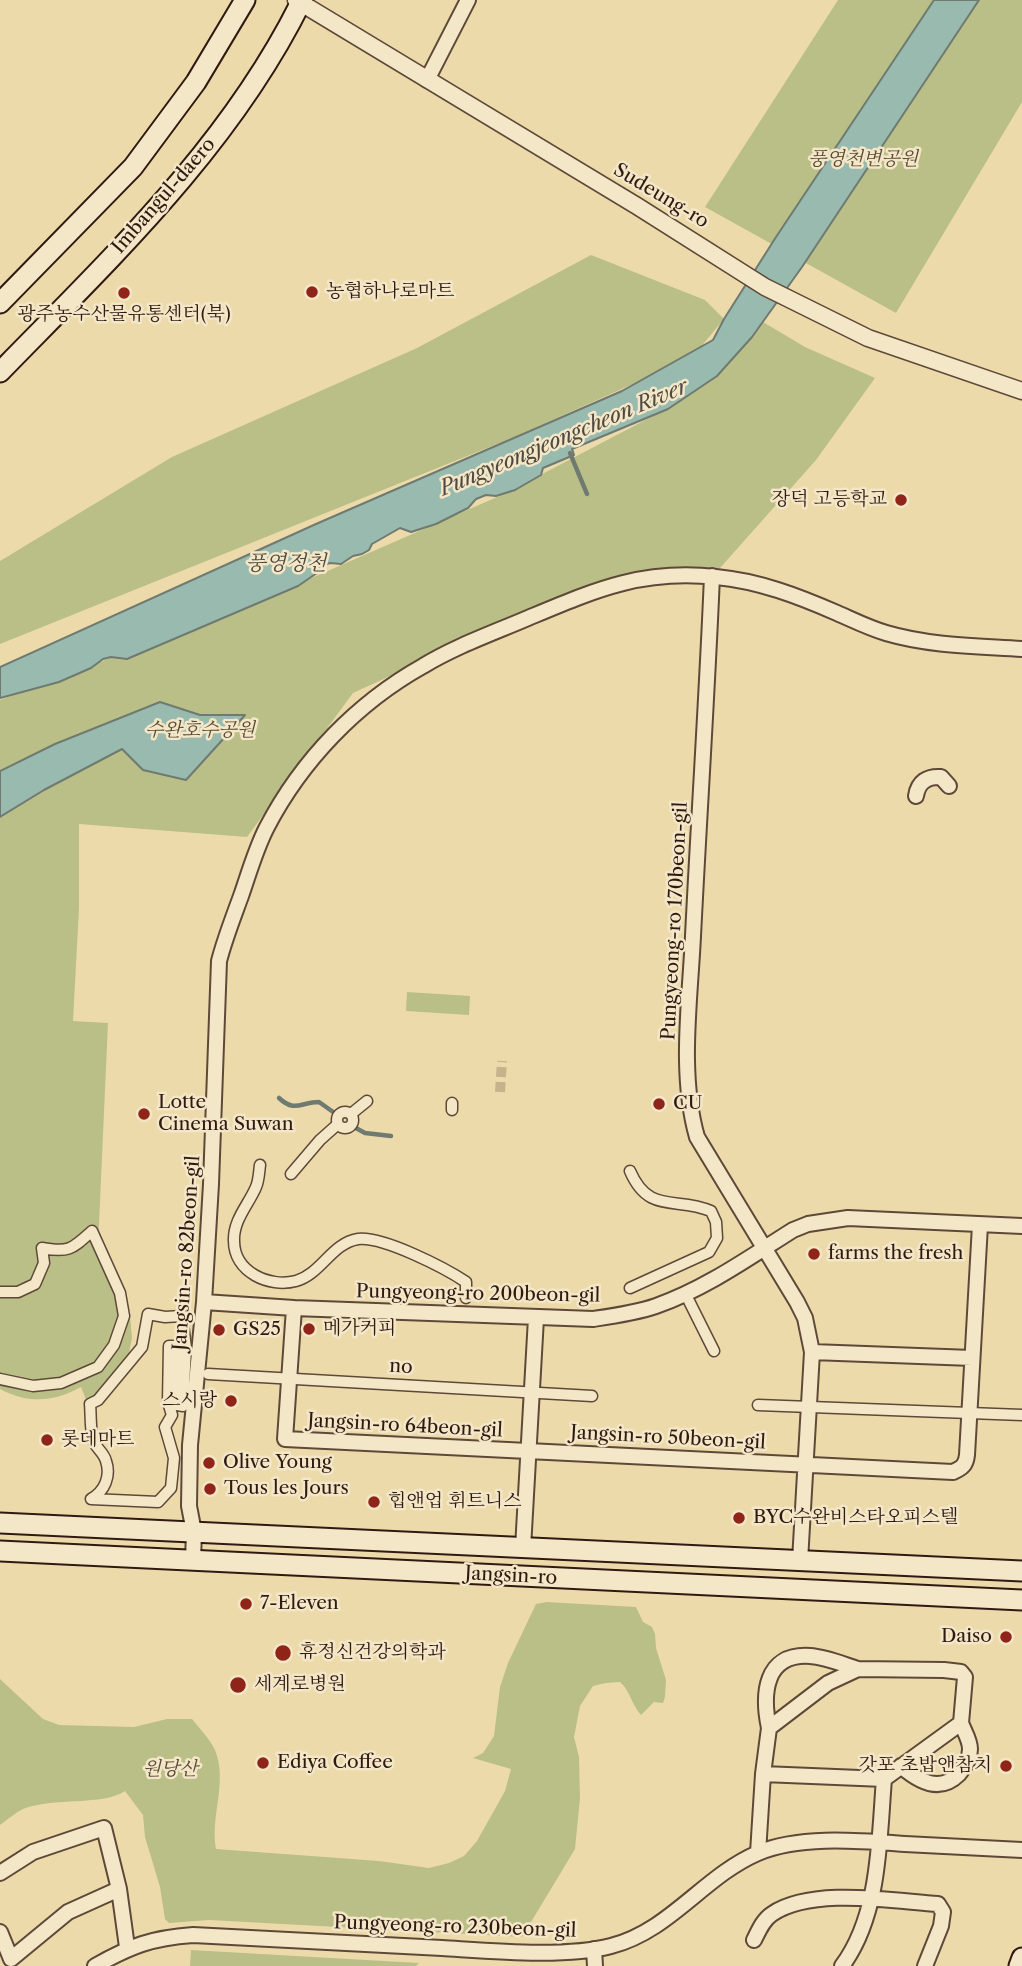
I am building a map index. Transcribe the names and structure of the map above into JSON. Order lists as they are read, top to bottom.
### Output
{
  "streets": {
    "main road": ["Imbangul-daero", "Jangsin-ro"],
    "street": [
      "Sudeung-ro",
      "Pungyeong-ro 170beon-gil",
      "Jangsin-ro 82beon-gil",
      "Pungyeong-ro 200beon-gil",
      "no",
      "Jangsin-ro 64beon-gil",
      "Jangsin-ro 50beon-gil",
      "Pungyeong-ro 230beon-gil"
    ]
  },
  "crossings": [
    ["Imbangul-daero", "Sudeung-ro"],
    ["Pungyeong-ro 170beon-gil", "Jangsin-ro 82beon-gil"],
    ["Pungyeong-ro 170beon-gil", "Pungyeong-ro 200beon-gil"],
    ["Jangsin-ro 82beon-gil", "Pungyeong-ro 200beon-gil"],
    ["Jangsin-ro 82beon-gil", "Jangsin-ro"],
    ["Pungyeong-ro 200beon-gil", "Jangsin-ro 64beon-gil"],
    ["no", "Jangsin-ro 64beon-gil"],
    ["Jangsin-ro 64beon-gil", "Jangsin-ro 50beon-gil"],
    ["Jangsin-ro 64beon-gil", "Jangsin-ro"]
  ],
  "water": ["Pungyeongjeongcheon River", "풍영정천"],
  "parks": ["풍영천변공원", "수완호수공원", "원당산"],
  "places": [
    "농협하나로마트",
    "광주농수산물유통센터(북)",
    "장덕 고등학교",
    "CU",
    "Lotte Cinema Suwan",
    "farms the fresh",
    "메가커피",
    "GS25",
    "스시랑",
    "롯데마트",
    "Olive Young",
    "Tous les Jours",
    "힙앤업 휘트니스",
    "BYC수완비스타오피스텔",
    "7-Eleven",
    "Daiso",
    "휴정신건강의학과",
    "세계로병원",
    "Ediya Coffee",
    "갓포 초밥앤참치"
  ]
}
